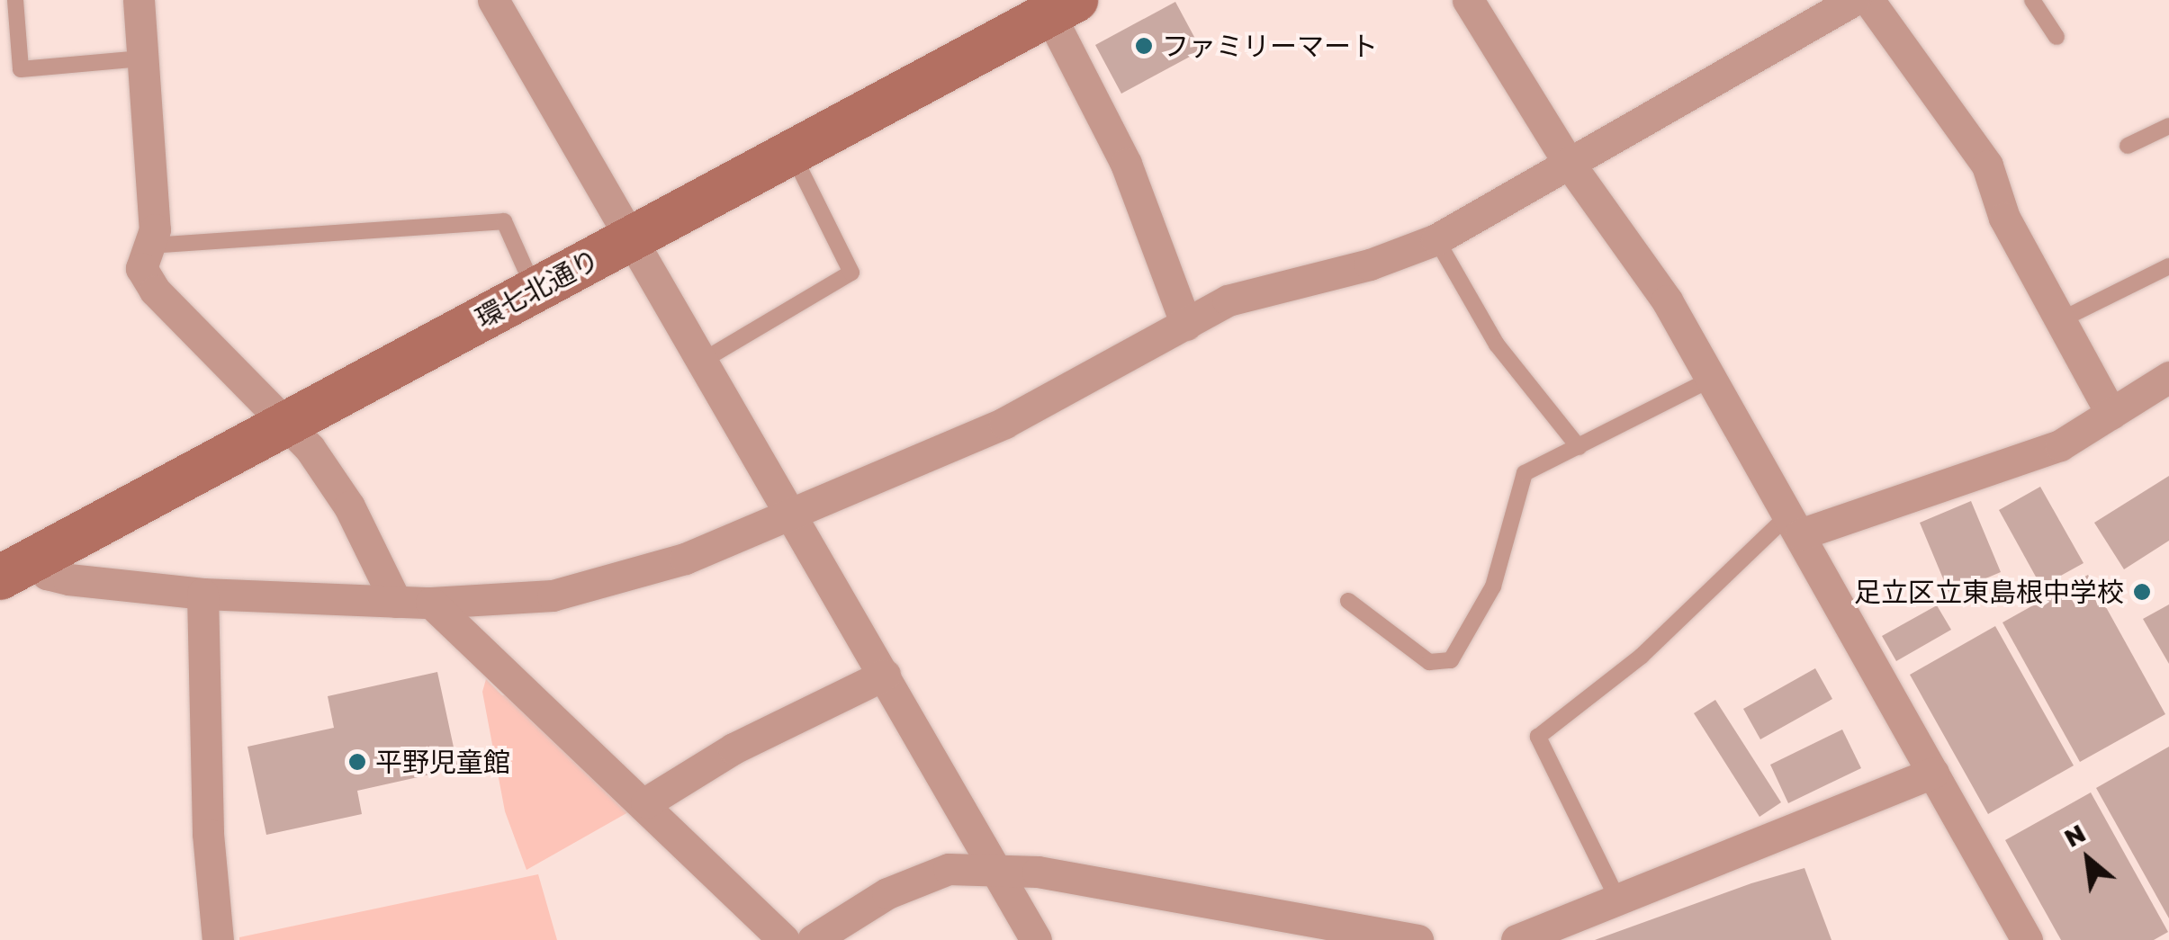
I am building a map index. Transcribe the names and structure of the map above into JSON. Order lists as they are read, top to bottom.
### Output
{
  "streets": {
    "street": ["環七北通り"]
  },
  "places": ["ファミリーマート", "足立区立東島根中学校", "平野児童館"],
  "north": "top left"
}
